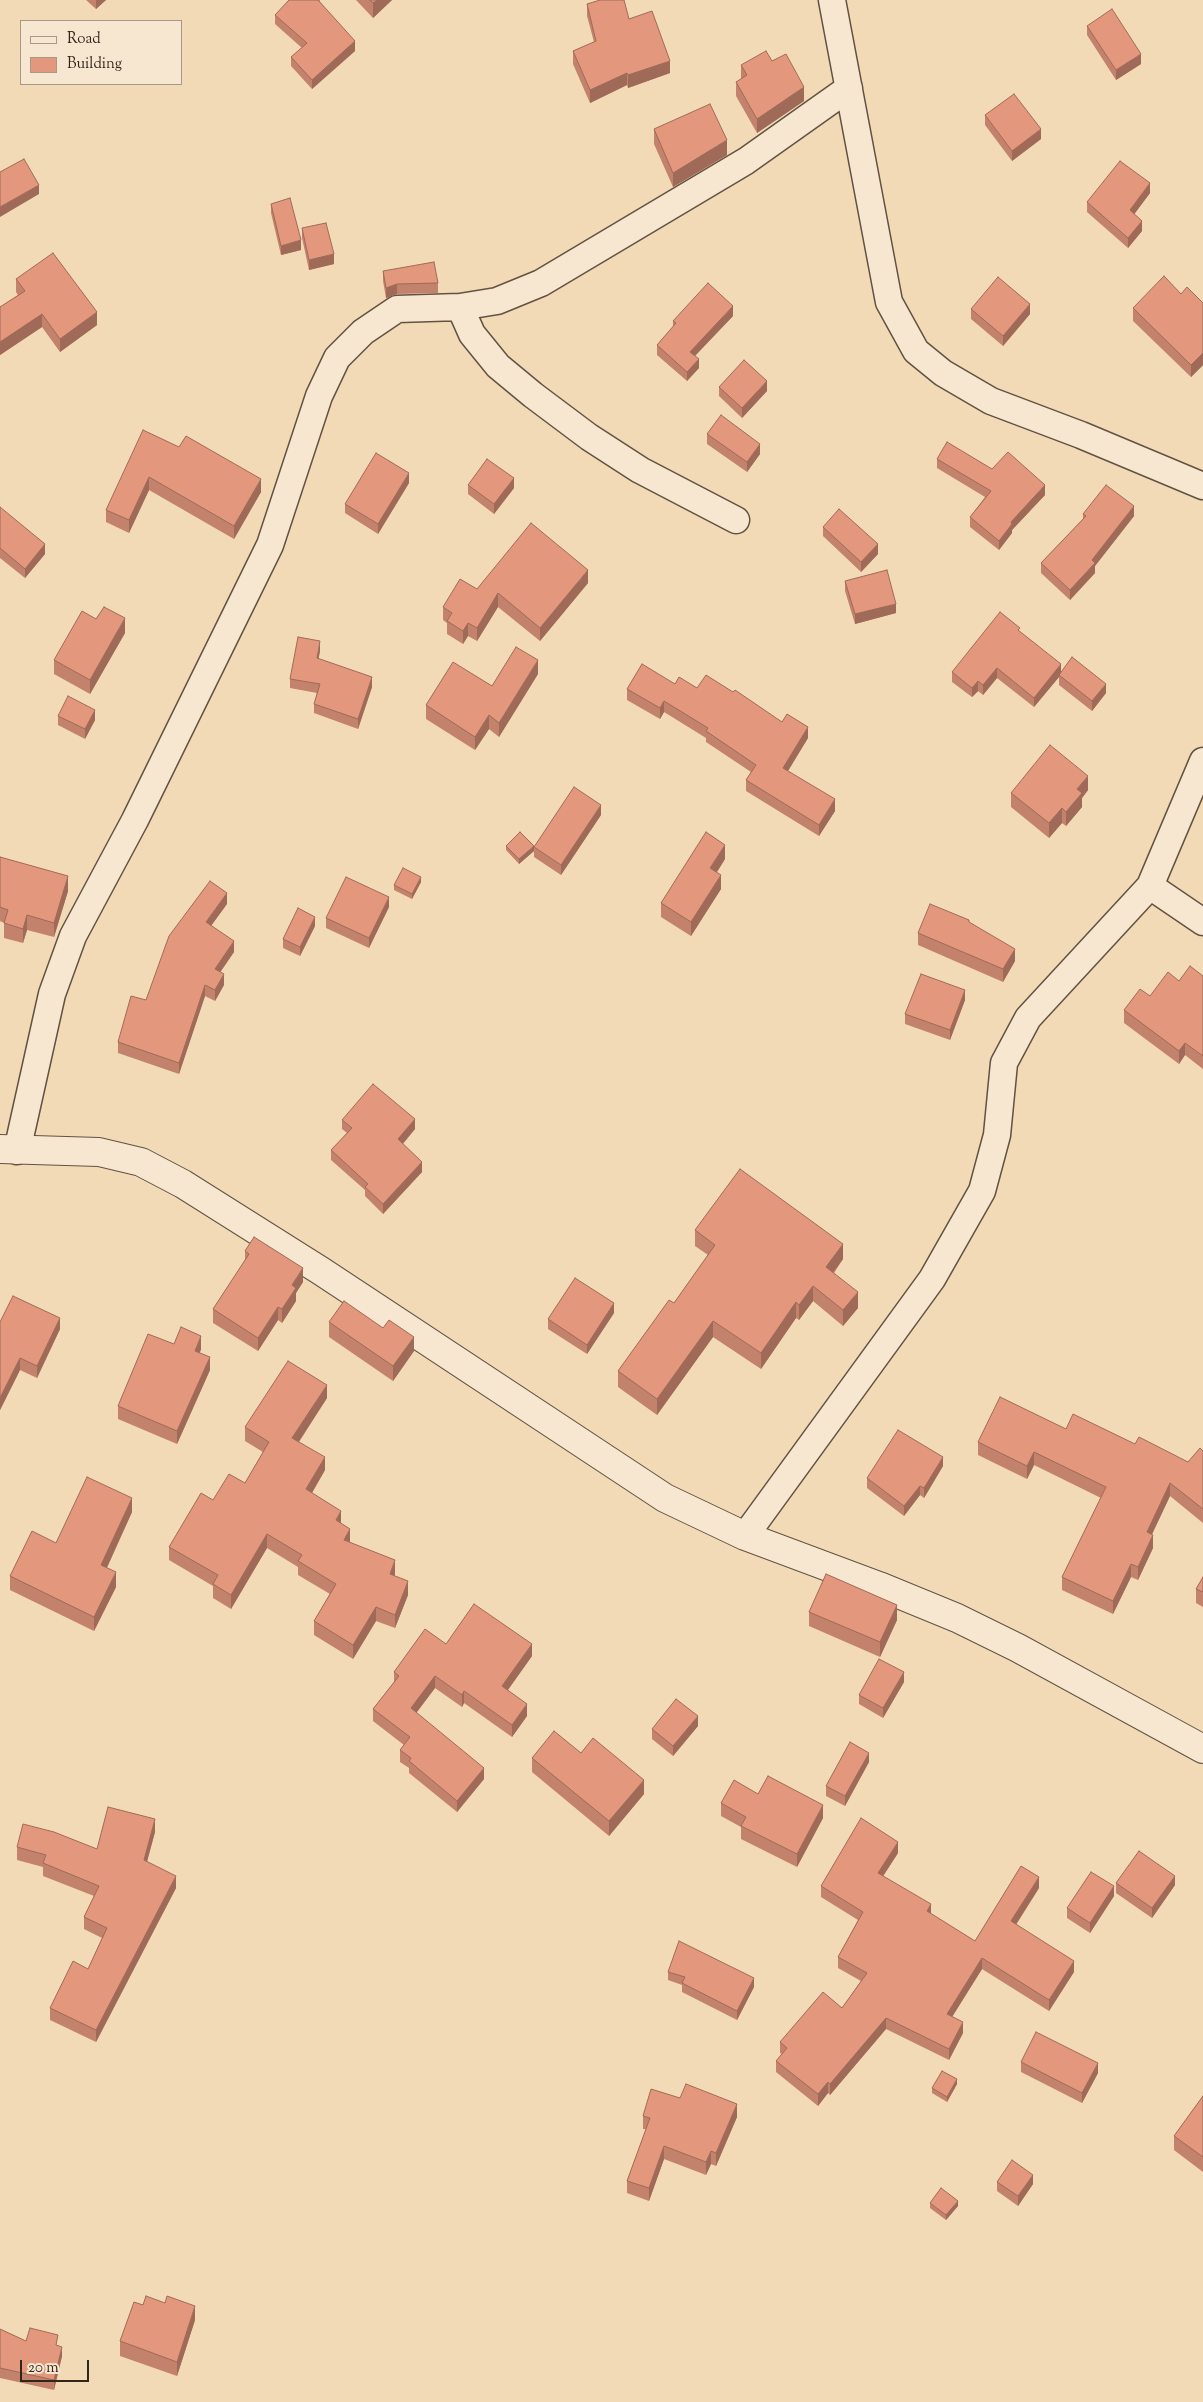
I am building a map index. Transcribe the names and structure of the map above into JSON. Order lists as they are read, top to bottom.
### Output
{
  "legend": ["Road", "Building"],
  "scale_bar": "20 m"
}
